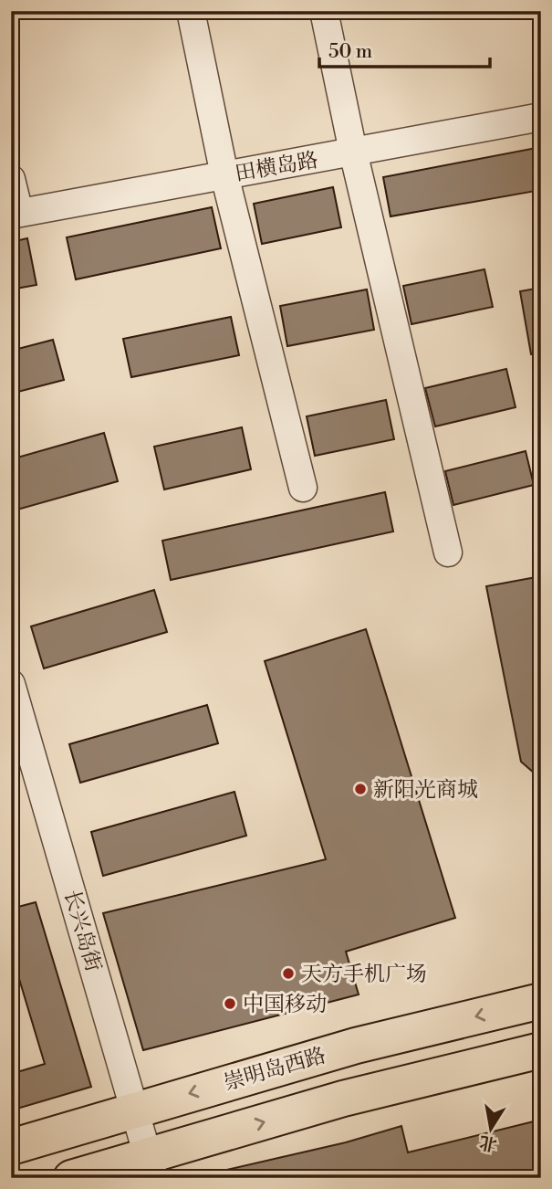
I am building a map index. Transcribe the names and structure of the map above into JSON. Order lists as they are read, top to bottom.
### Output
{
  "streets": {
    "main road": ["崇明岛西路"],
    "street": ["田横岛路", "长兴岛街"]
  },
  "crossings": [
    ["长兴岛街", "崇明岛西路"]
  ],
  "places": ["新阳光商城", "天方手机广场", "中国移动"],
  "scale_bar": "50 m",
  "north": "bottom"
}
